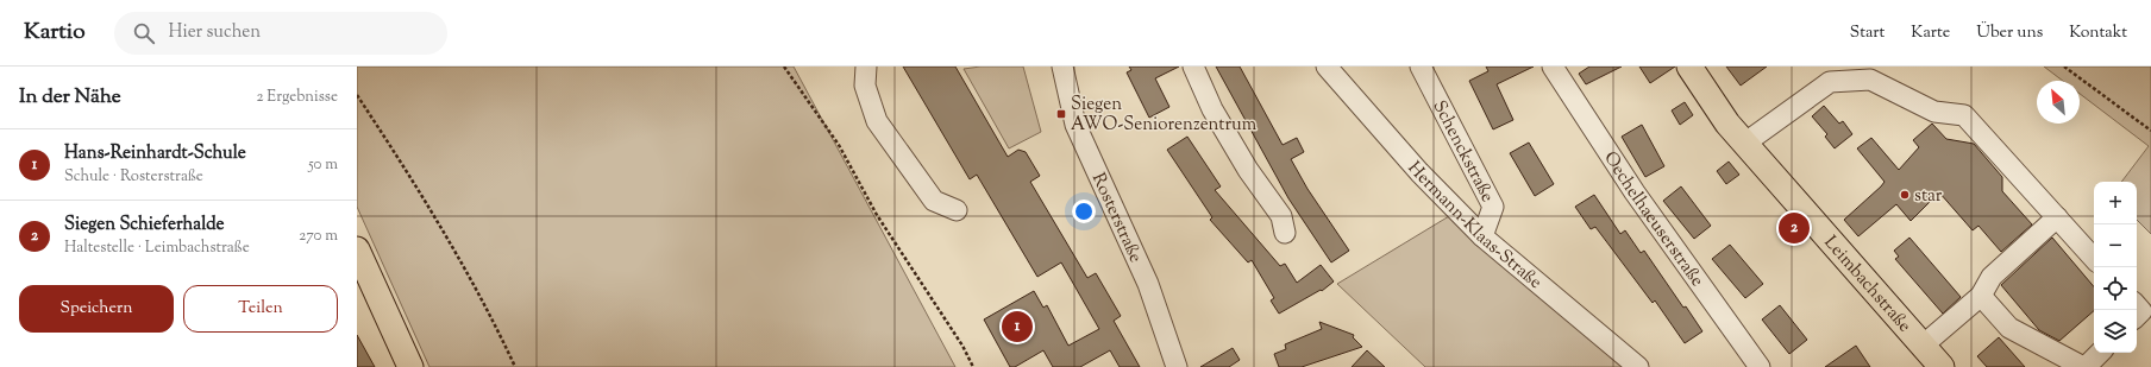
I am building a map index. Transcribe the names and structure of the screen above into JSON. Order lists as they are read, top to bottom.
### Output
{
  "streets": {
    "main road": ["Leimbachstraße"],
    "street": [
      "Schenckstraße",
      "Rosterstraße",
      "Oechelhaeuserstraße",
      "Hermann-Klaas-Straße"
    ]
  },
  "crossings": [
    ["Schenckstraße", "Hermann-Klaas-Straße"]
  ],
  "places": {
    "transit": ["Siegen AWO-Seniorenzentrum"],
    "other": ["star"]
  },
  "north": "top left",
  "page": {
    "header": "Kartio",
    "search": "Hier suchen",
    "nav": [
      "Start",
      "Karte",
      "Über uns",
      "Kontakt"
    ],
    "heading": ["In der Nähe", "2 Ergebnisse"],
    "list": [
      {
        "mark": "1",
        "name": "Hans-Reinhardt-Schule",
        "note": "Schule · Rosterstraße",
        "value": "50 m"
      },
      {
        "mark": "2",
        "name": "Siegen Schieferhalde",
        "note": "Haltestelle · Leimbachstraße",
        "value": "270 m"
      }
    ],
    "map_buttons": ["+", "−"],
    "pins": ["2", "1"],
    "buttons": ["Speichern", "Teilen"]
  }
}
